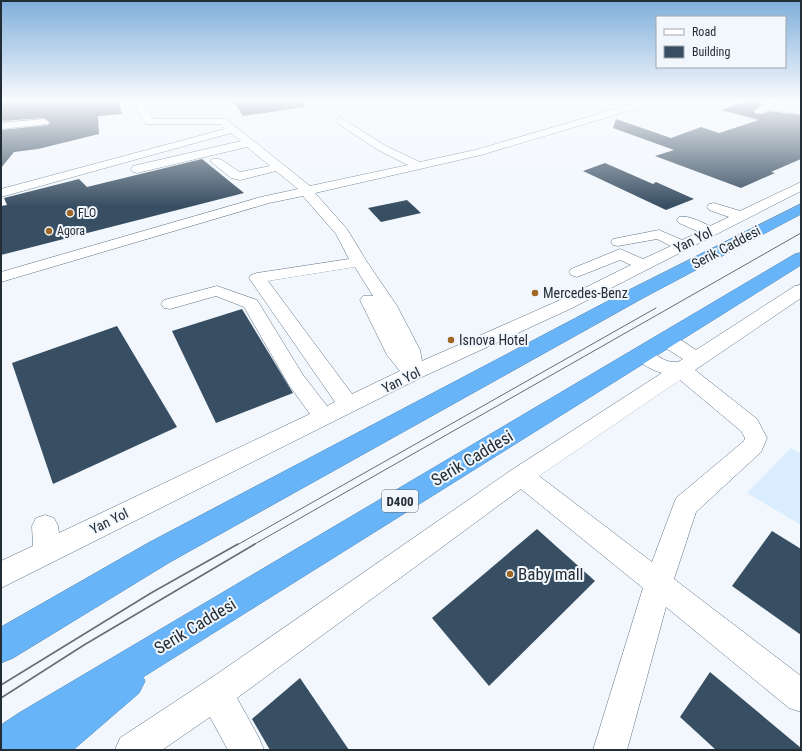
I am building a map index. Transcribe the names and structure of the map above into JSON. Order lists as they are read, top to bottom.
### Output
{
  "streets": {
    "highway": ["Serik Caddesi", "D400"],
    "street": ["Yan Yol"]
  },
  "places": [
    "FLO",
    "Agora",
    "Mercedes-Benz",
    "Isnova Hotel",
    "Baby mall"
  ],
  "legend": ["Road", "Building"]
}
